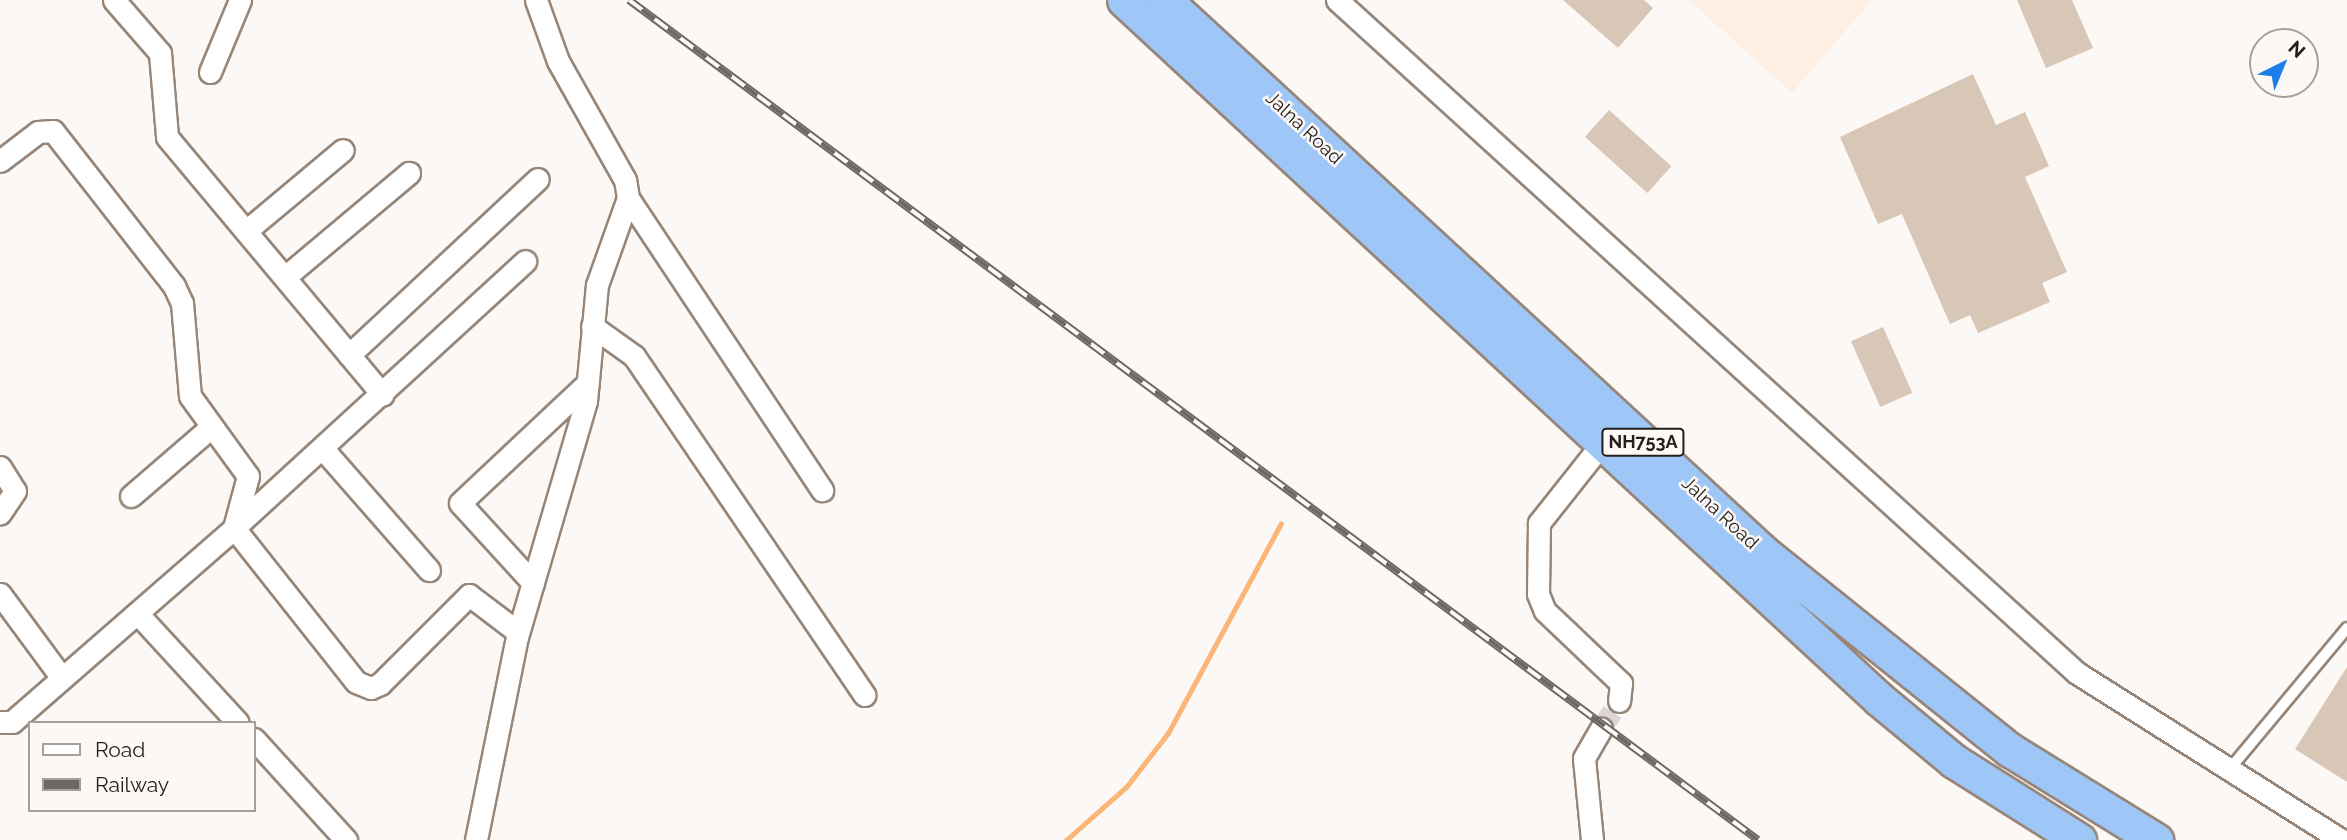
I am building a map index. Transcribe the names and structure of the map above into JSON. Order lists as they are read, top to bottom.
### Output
{
  "streets": {
    "highway": ["Jalna Road", "NH753A"]
  },
  "legend": ["Road", "Railway"],
  "north": "top right"
}
